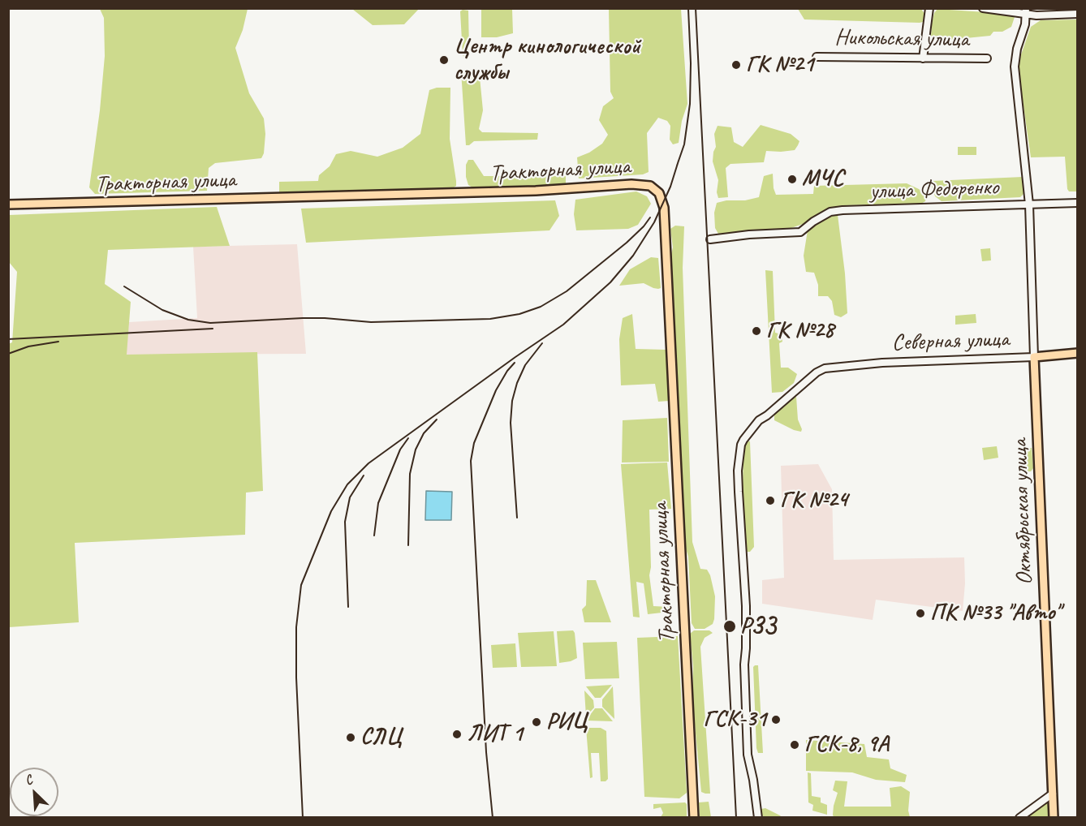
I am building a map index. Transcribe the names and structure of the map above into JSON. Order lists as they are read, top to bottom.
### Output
{
  "streets": {
    "main road": ["Тракторная улица", "Северная улица", "Октябрьская улица"],
    "street": ["Никольская улица", "улица Федоренко"]
  },
  "crossings": [
    ["улица Федоренко", "Октябрьская улица"],
    ["Северная улица", "Октябрьская улица"]
  ],
  "places": [
    "Центр кинологической службы",
    "ГК №21",
    "МЧС",
    "ГК №28",
    "ГК №24",
    "ПК №33 \"Авто\"",
    "РЗЗ",
    "ГСК-31",
    "РИЦ",
    "ЛИТ 1",
    "СЛЦ",
    "ГСК-8, 9А"
  ],
  "north": "top left"
}
